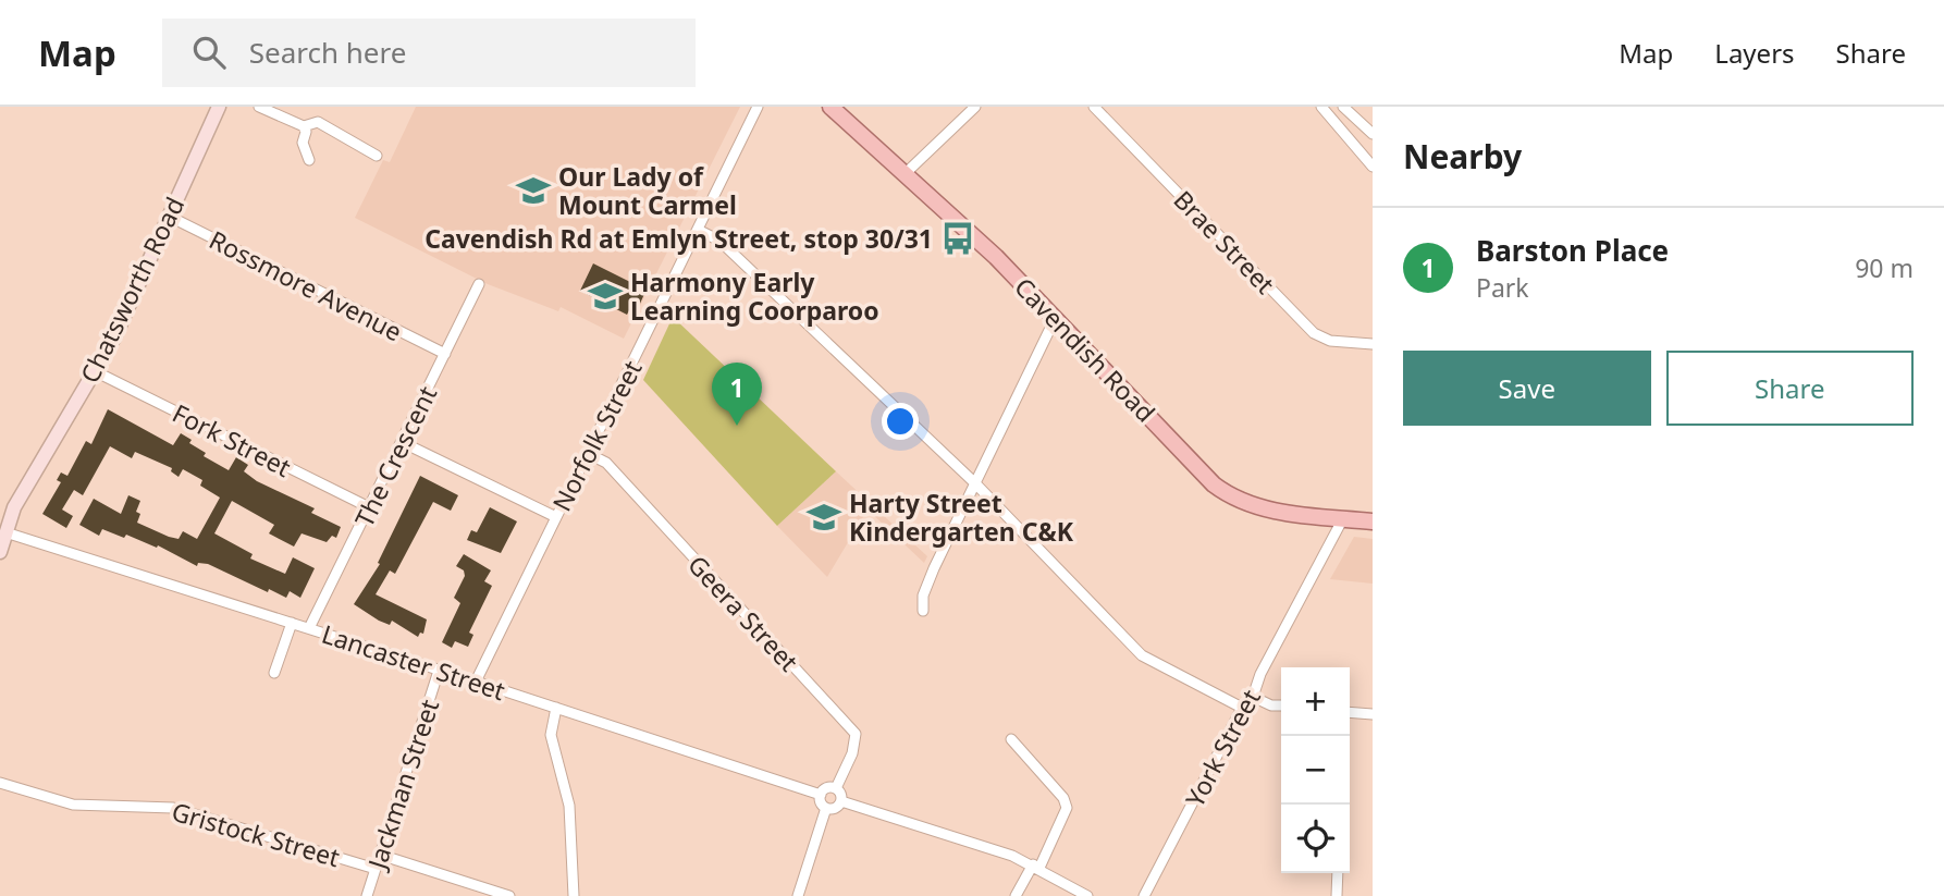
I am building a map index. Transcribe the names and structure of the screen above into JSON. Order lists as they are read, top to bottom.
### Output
{
  "streets": {
    "main road": ["Chatsworth Road", "Cavendish Road"],
    "street": [
      "Brae Street",
      "Rossmore Avenue",
      "Norfolk Street",
      "Fork Street",
      "The Crescent",
      "Geera Street",
      "Lancaster Street",
      "York Street",
      "Jackman Street",
      "Gristock Street"
    ]
  },
  "crossings": [
    ["Rossmore Avenue", "Chatsworth Road"],
    ["Rossmore Avenue", "The Crescent"],
    ["Chatsworth Road", "Fork Street"],
    ["Chatsworth Road", "Lancaster Street"],
    ["Cavendish Road", "York Street"],
    ["Norfolk Street", "Geera Street"],
    ["Norfolk Street", "Lancaster Street"],
    ["Fork Street", "The Crescent"],
    ["The Crescent", "Lancaster Street"],
    ["Geera Street", "Lancaster Street"],
    ["Lancaster Street", "Jackman Street"],
    ["Jackman Street", "Gristock Street"]
  ],
  "places": {
    "school or university": ["Our Lady of Mount Carmel", "Harmony Early Learning Coorparoo", "Harty Street Kindergarten C&K"],
    "bus stop": ["Cavendish Rd at Emlyn Street, stop 30/31"]
  },
  "page": {
    "header": "Map",
    "search": "Search here",
    "nav": ["Map", "Layers", "Share"],
    "heading": "Nearby",
    "list": [
      {
        "mark": "1",
        "name": "Barston Place",
        "note": "Park",
        "value": "90 m"
      }
    ],
    "buttons": ["Save", "Share"],
    "pins": "1",
    "map_buttons": ["+", "−"]
  }
}
